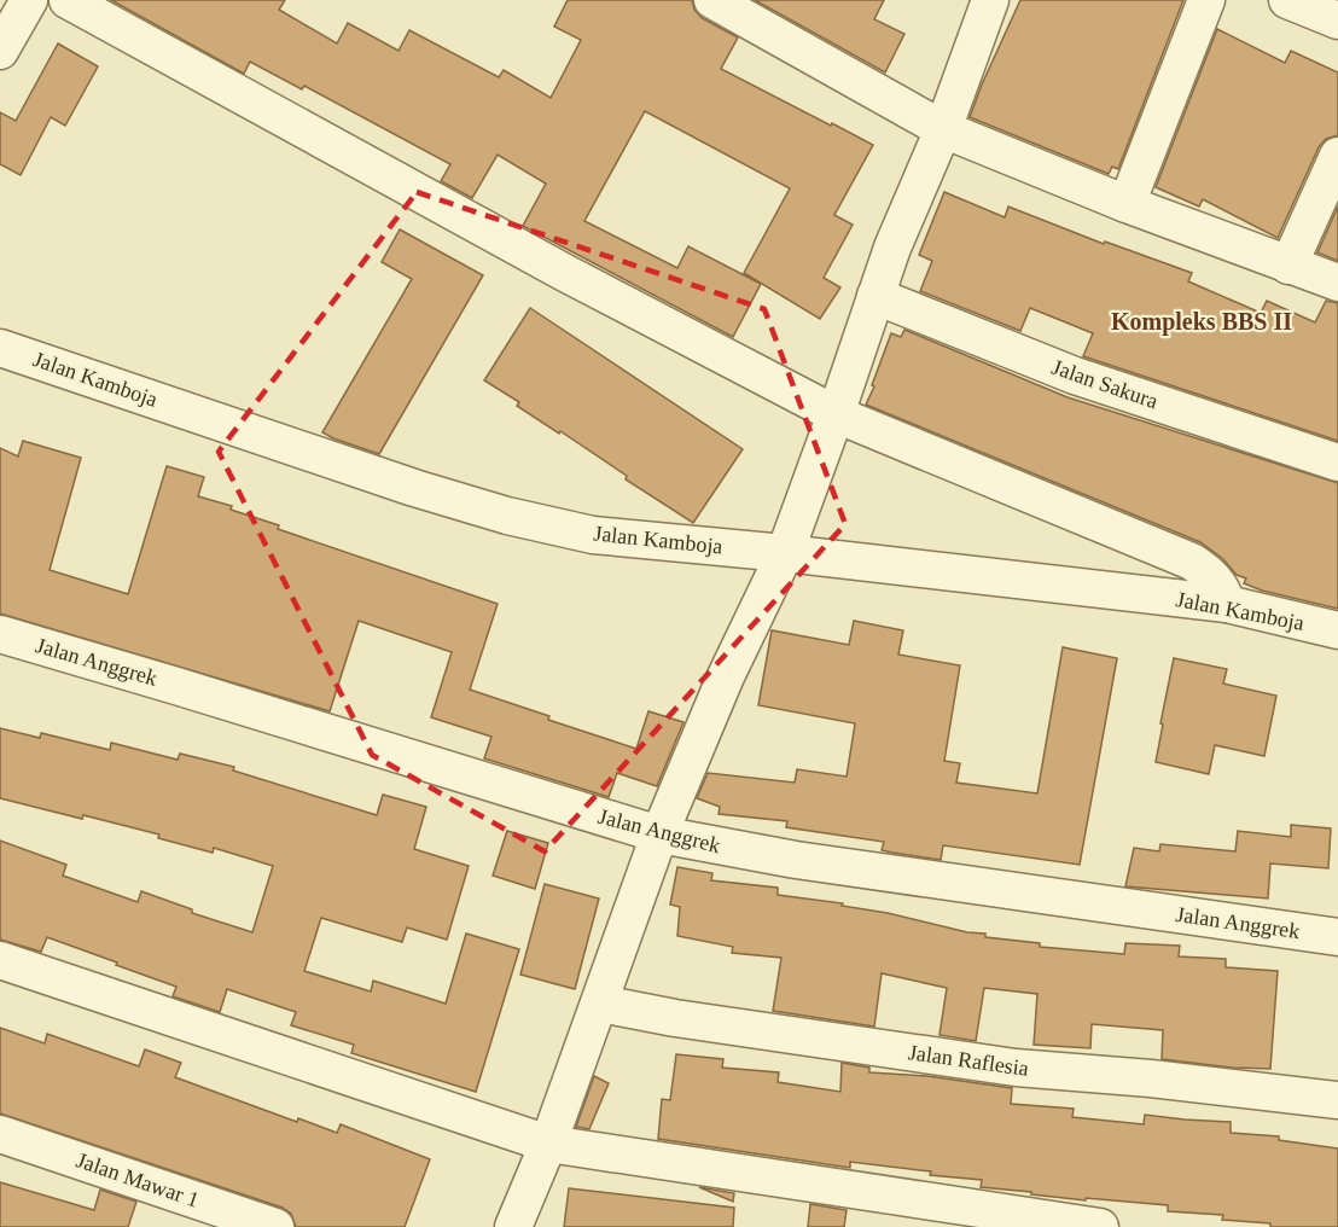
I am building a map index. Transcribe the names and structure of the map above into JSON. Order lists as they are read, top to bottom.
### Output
{
  "streets": {
    "street": [
      "Jalan Kamboja",
      "Jalan Sakura",
      "Jalan Anggrek",
      "Jalan Raflesia",
      "Jalan Mawar 1"
    ]
  },
  "districts": ["Kompleks BBS II"]
}
